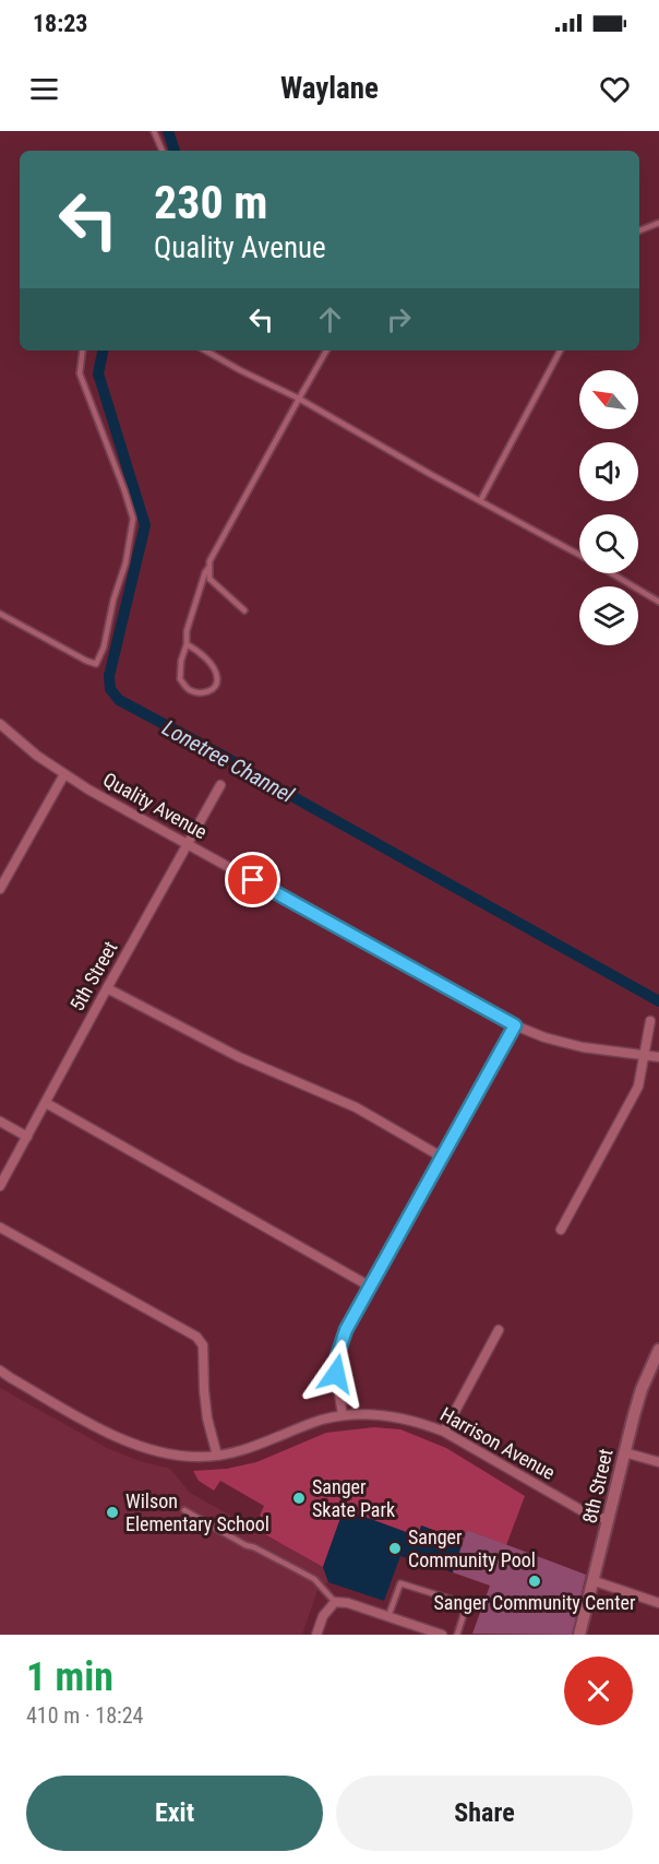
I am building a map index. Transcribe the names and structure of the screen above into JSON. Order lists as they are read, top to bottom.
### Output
{
  "streets": {
    "street": [
      "Quality Avenue",
      "5th Street",
      "Harrison Avenue",
      "8th Street"
    ]
  },
  "crossings": [
    ["Quality Avenue", "5th Street"],
    ["Harrison Avenue", "8th Street"]
  ],
  "water": ["Lonetree Channel"],
  "places": [
    "Sanger Skate Park",
    "Wilson Elementary School",
    "Sanger Community Pool",
    "Sanger Community Center"
  ],
  "north": "top left",
  "page": {
    "status": "18:23",
    "header": "Waylane",
    "turn": ["230 m", "Quality Avenue"],
    "heading": ["1 min", "410 m · 18:24"],
    "buttons": ["Exit", "Share"]
  }
}
